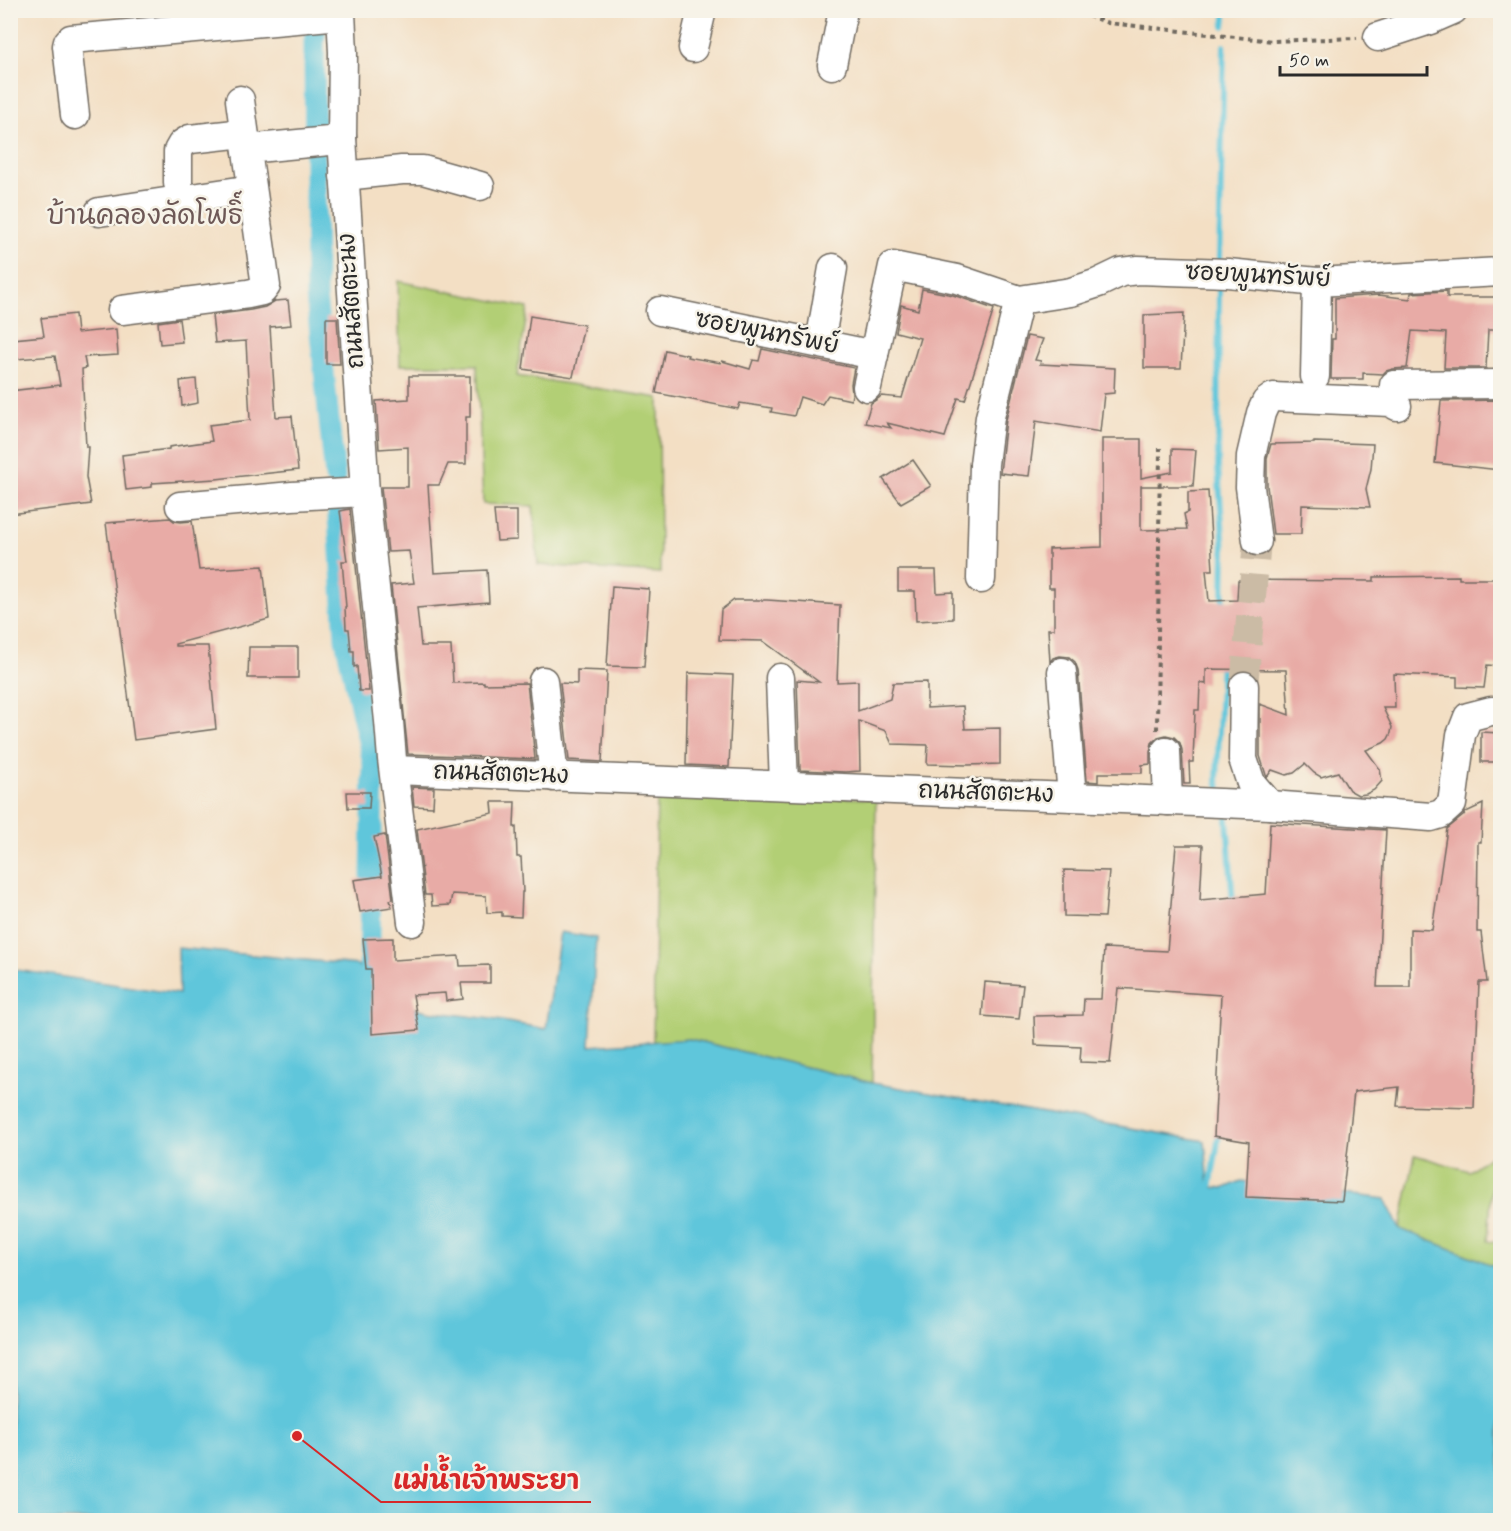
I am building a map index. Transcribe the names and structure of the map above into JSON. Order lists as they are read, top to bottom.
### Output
{
  "streets": {
    "street": ["ซอยพูนทรัพย์", "ถนนสัตตะนง"]
  },
  "districts": ["บ้านคลองลัดโพธิ์"],
  "places": ["แม่น้ำเจ้าพระยา"],
  "scale_bar": "50 m"
}
